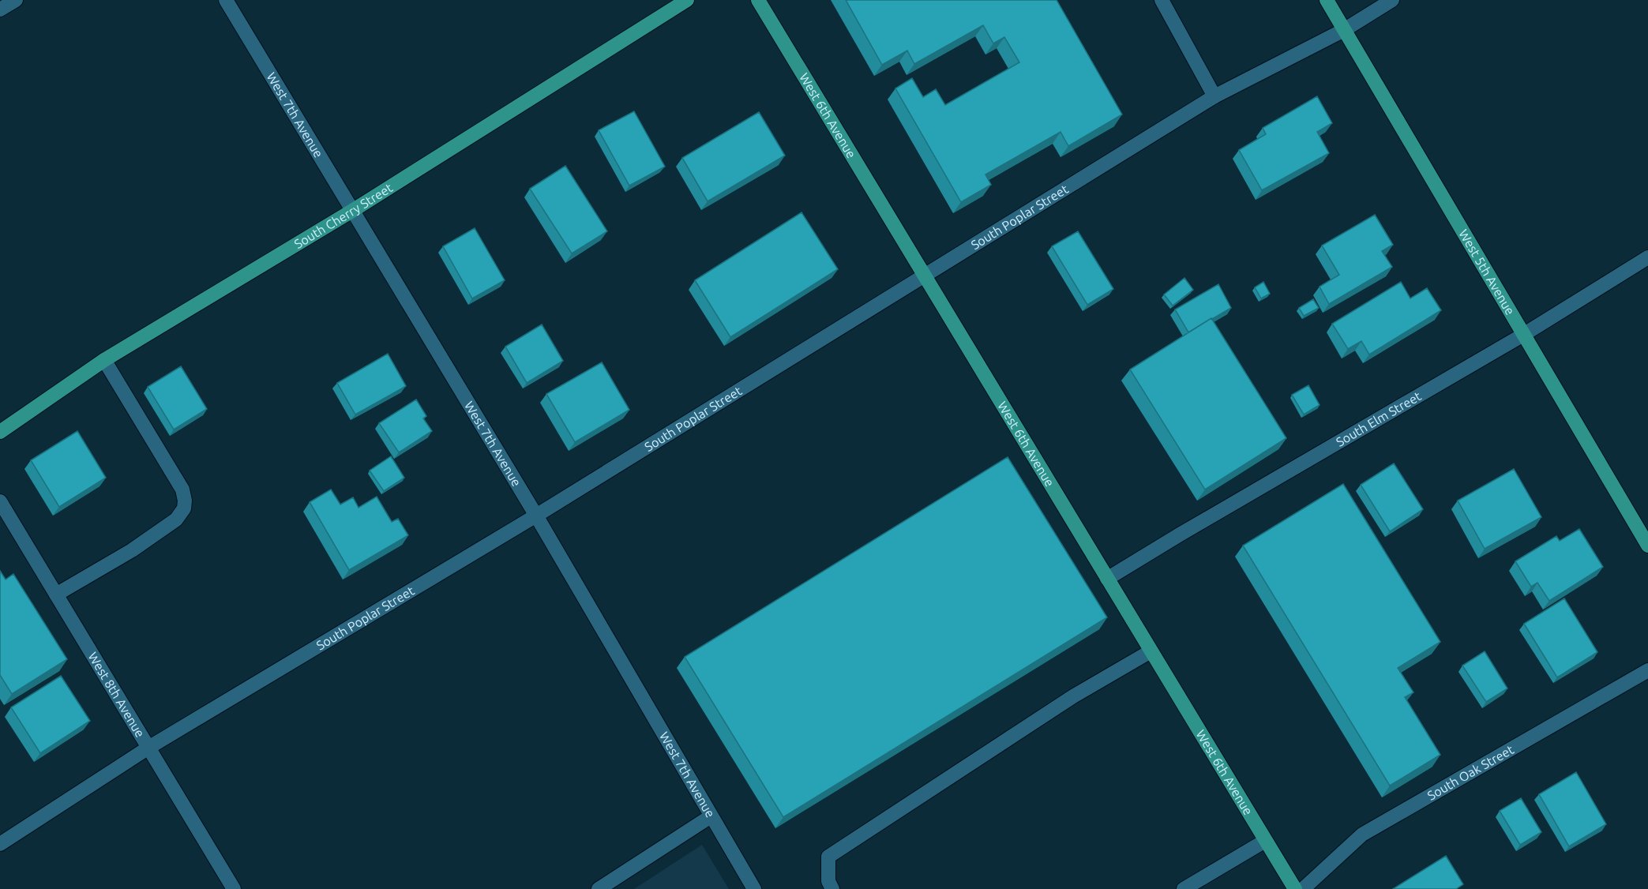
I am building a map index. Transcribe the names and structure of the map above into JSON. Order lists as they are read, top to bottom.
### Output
{
  "streets": {
    "main road": ["West 6th Avenue", "South Cherry Street", "West 5th Avenue"],
    "street": [
      "West 7th Avenue",
      "South Poplar Street",
      "South Elm Street",
      "West 8th Avenue",
      "South Oak Street"
    ]
  },
  "crossings": [
    ["West 7th Avenue", "South Cherry Street"],
    ["West 7th Avenue", "South Poplar Street"],
    ["West 6th Avenue", "South Poplar Street"],
    ["West 6th Avenue", "South Elm Street"],
    ["South Poplar Street", "West 5th Avenue"],
    ["South Poplar Street", "West 8th Avenue"],
    ["West 5th Avenue", "South Elm Street"]
  ]
}
